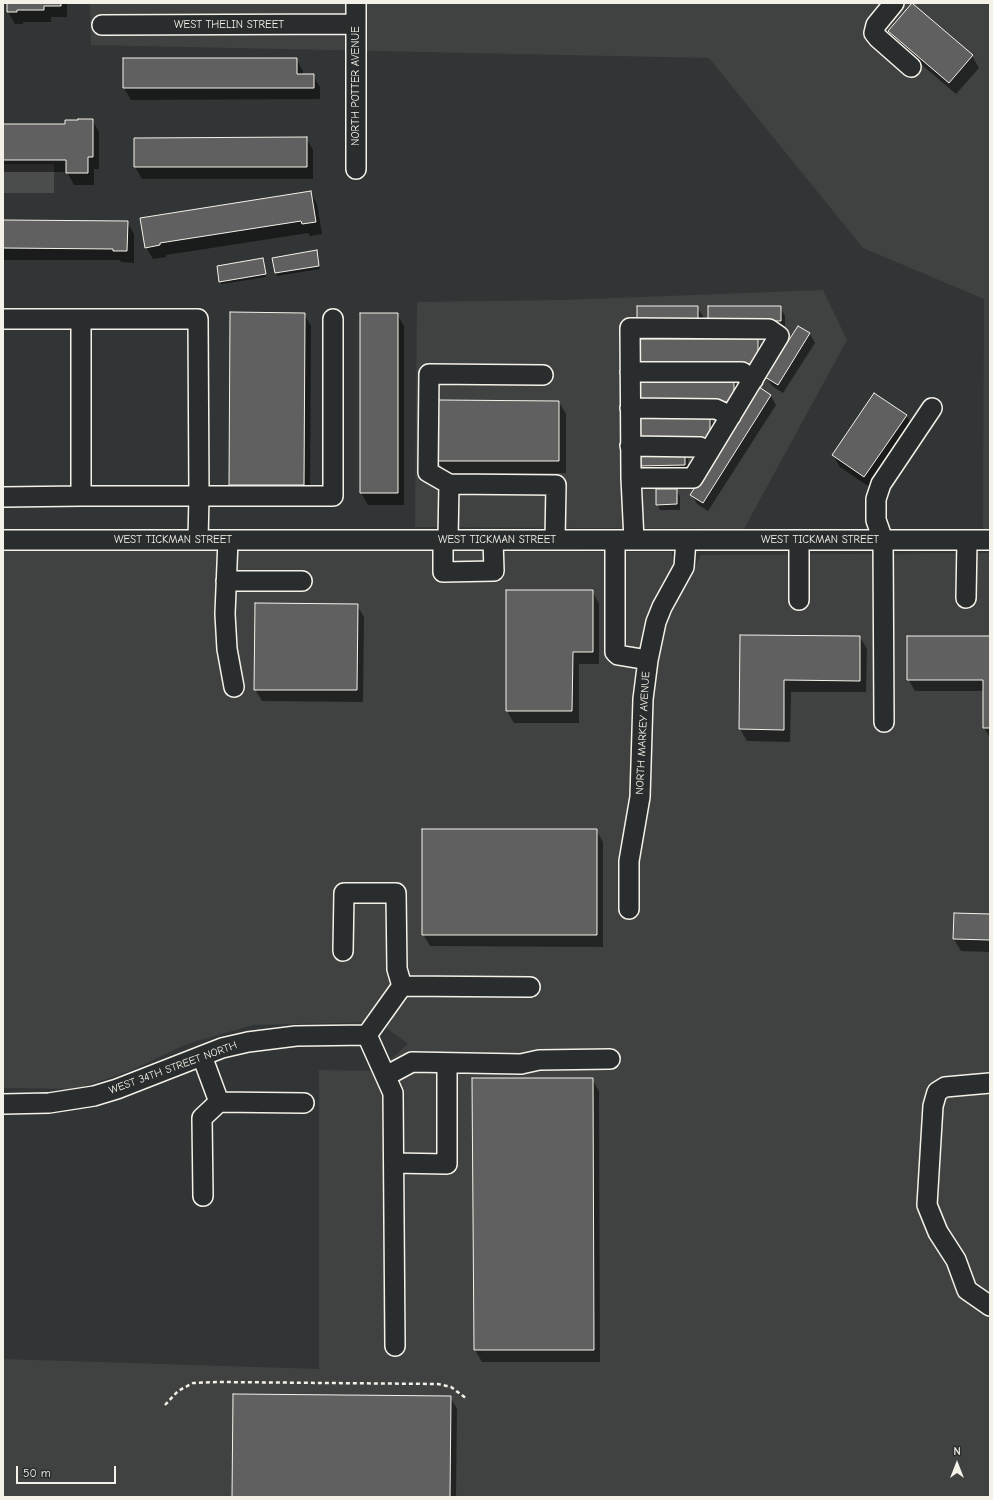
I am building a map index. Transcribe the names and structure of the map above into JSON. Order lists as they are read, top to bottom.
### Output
{
  "streets": {
    "street": [
      "WEST THELIN STREET",
      "NORTH POTTER AVENUE",
      "WEST TICKMAN STREET",
      "NORTH MARKEY AVENUE",
      "WEST 34TH STREET NORTH"
    ]
  },
  "crossings": [
    ["WEST THELIN STREET", "NORTH POTTER AVENUE"],
    ["WEST TICKMAN STREET", "NORTH MARKEY AVENUE"]
  ],
  "scale_bar": "50 m",
  "north": "top"
}
